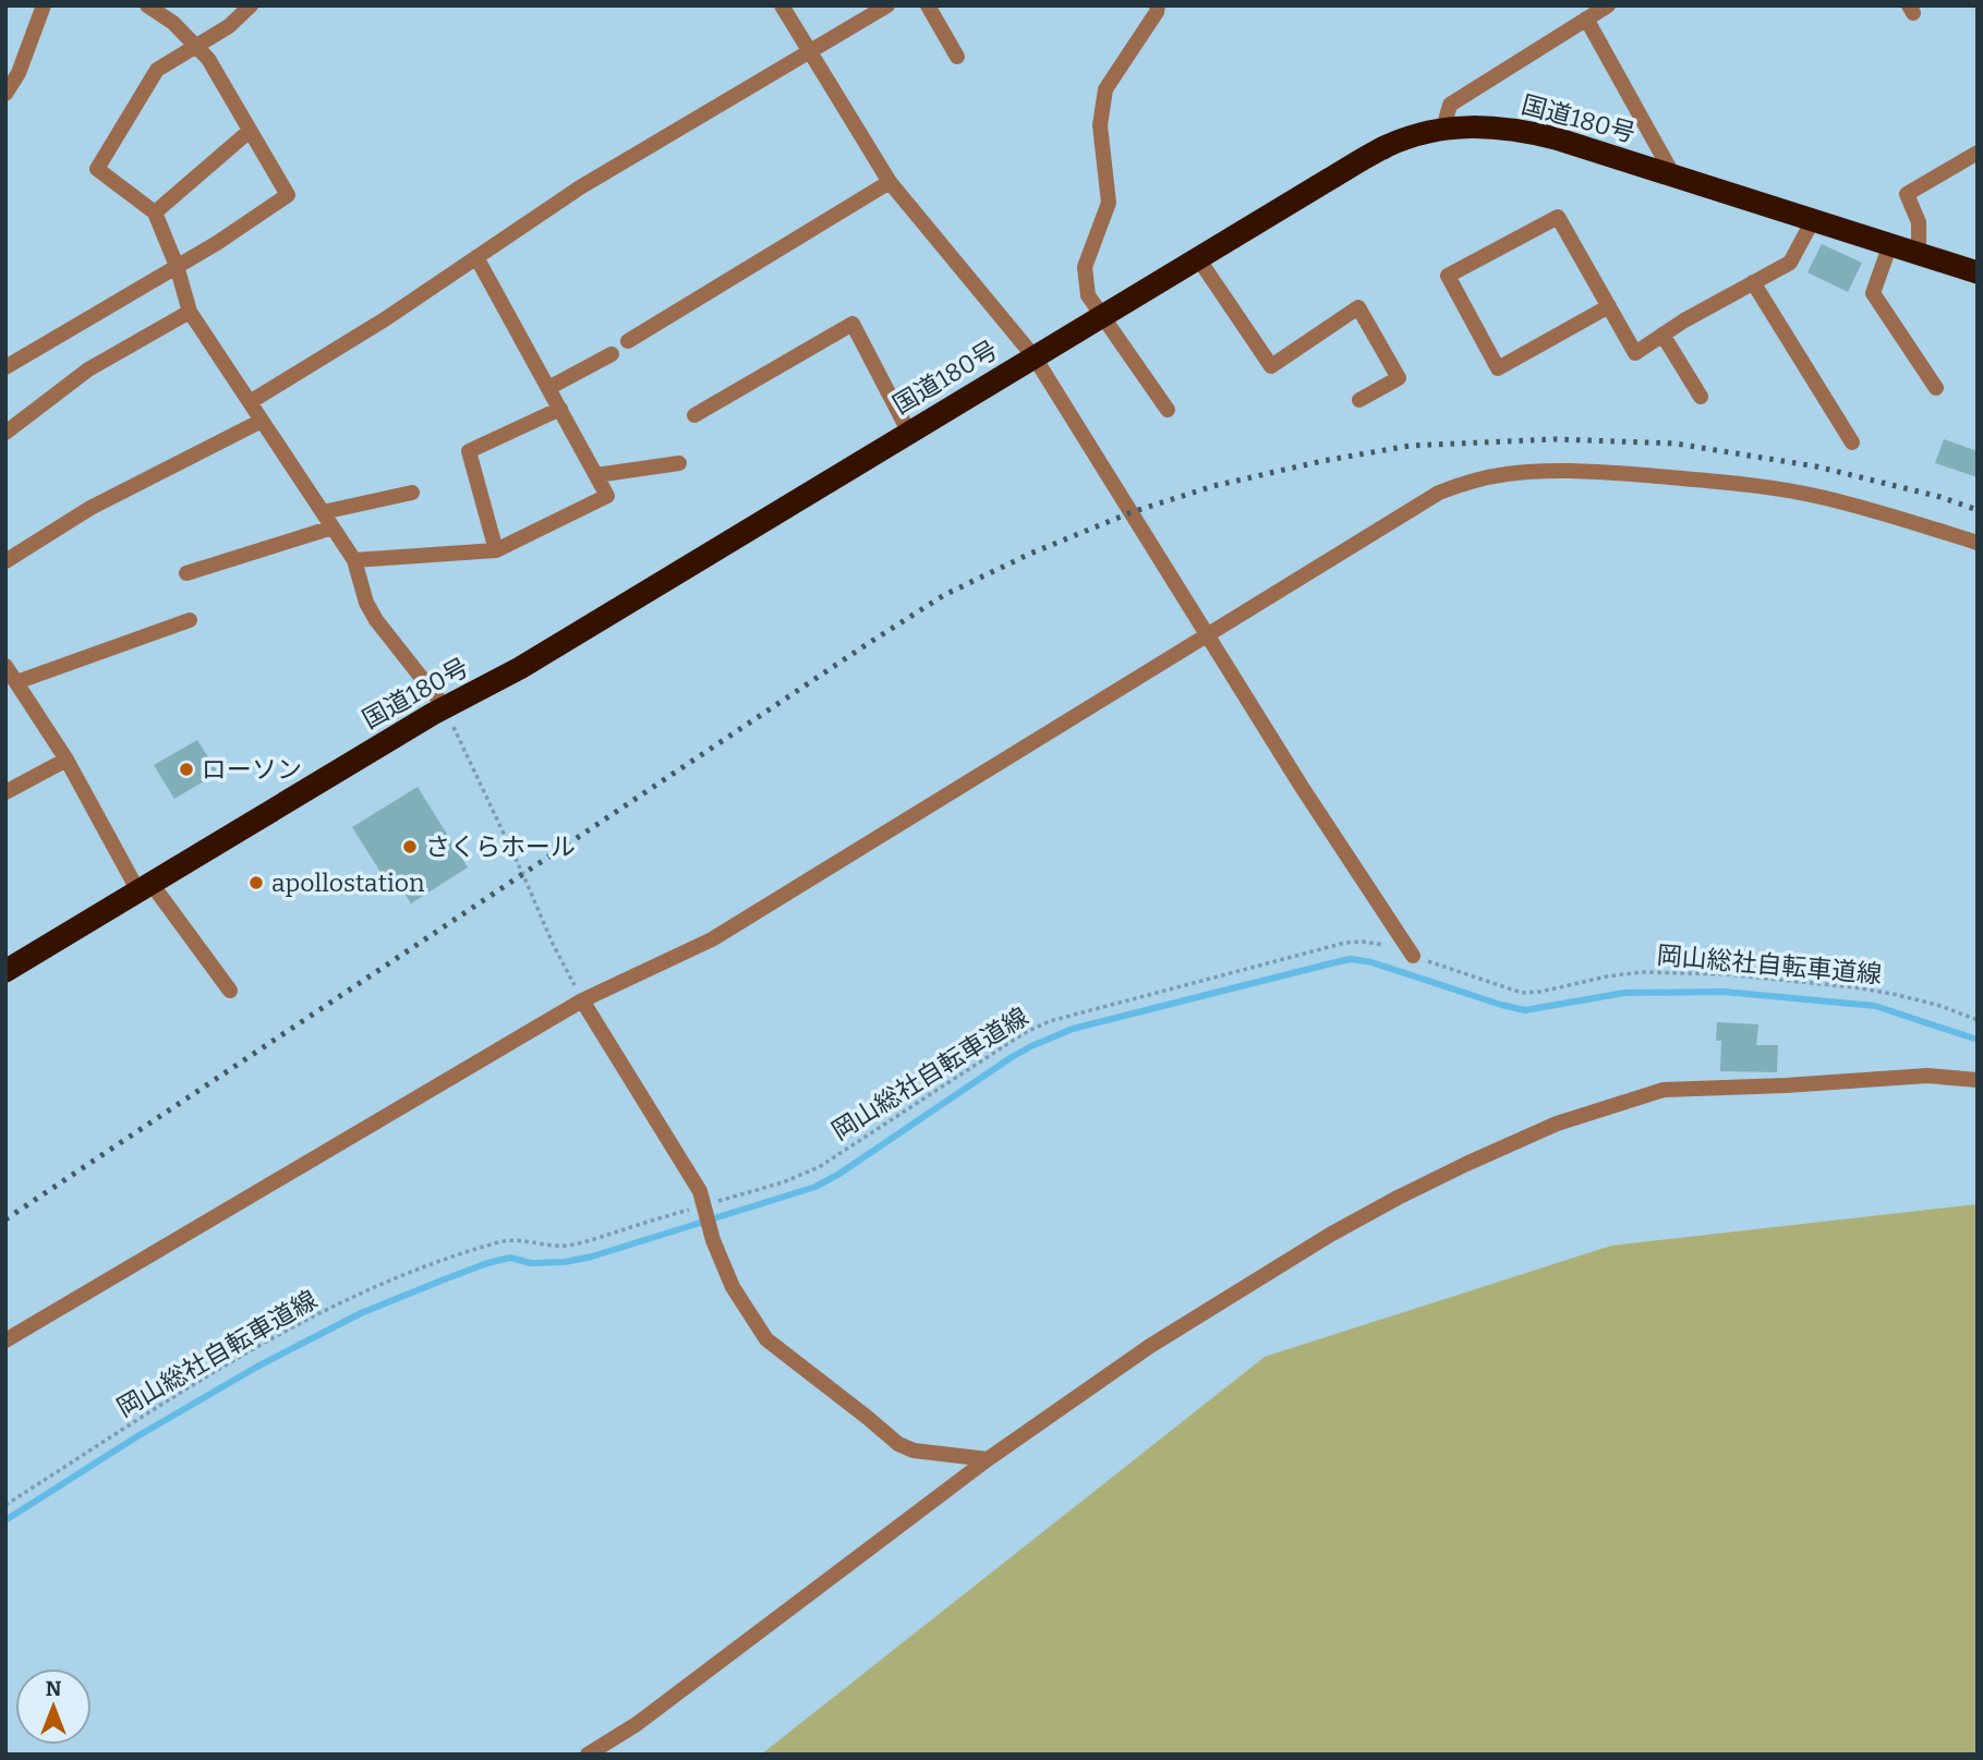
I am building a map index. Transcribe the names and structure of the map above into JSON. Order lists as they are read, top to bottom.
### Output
{
  "streets": {
    "highway": ["国道180号"],
    "path": ["岡山総社自転車道線"]
  },
  "places": ["ローソン", "さくらホール", "apollostation"],
  "north": "top"
}
